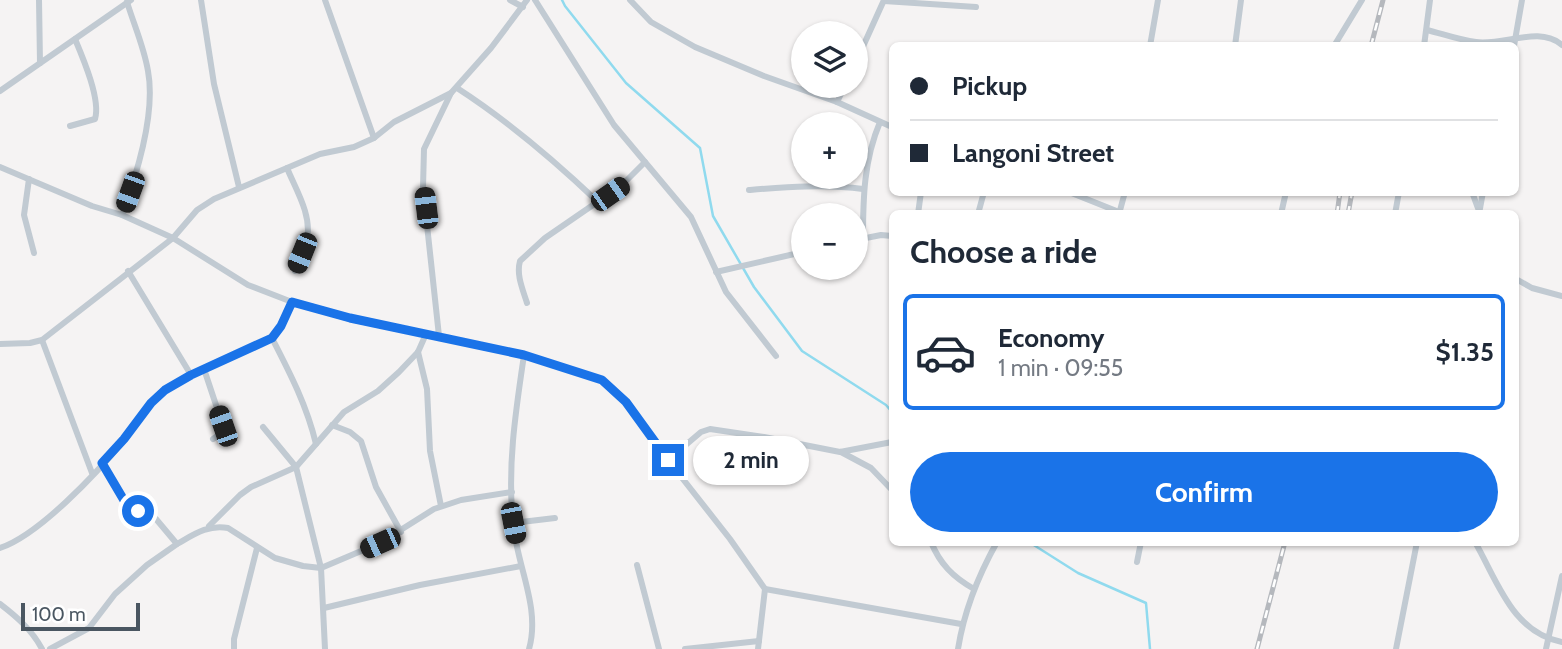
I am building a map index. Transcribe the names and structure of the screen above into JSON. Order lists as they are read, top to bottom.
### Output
{
  "scale_bar": "100 m",
  "page": {
    "map_buttons": ["+", "−"],
    "banner": ["Pickup", "Langoni Street"],
    "heading": "Choose a ride",
    "list": [
      {
        "name": "Economy",
        "note": "1 min · 09:55",
        "value": "$1.35"
      }
    ],
    "bubble": "2 min",
    "buttons": "Confirm",
    "scale": "100 m"
  }
}
